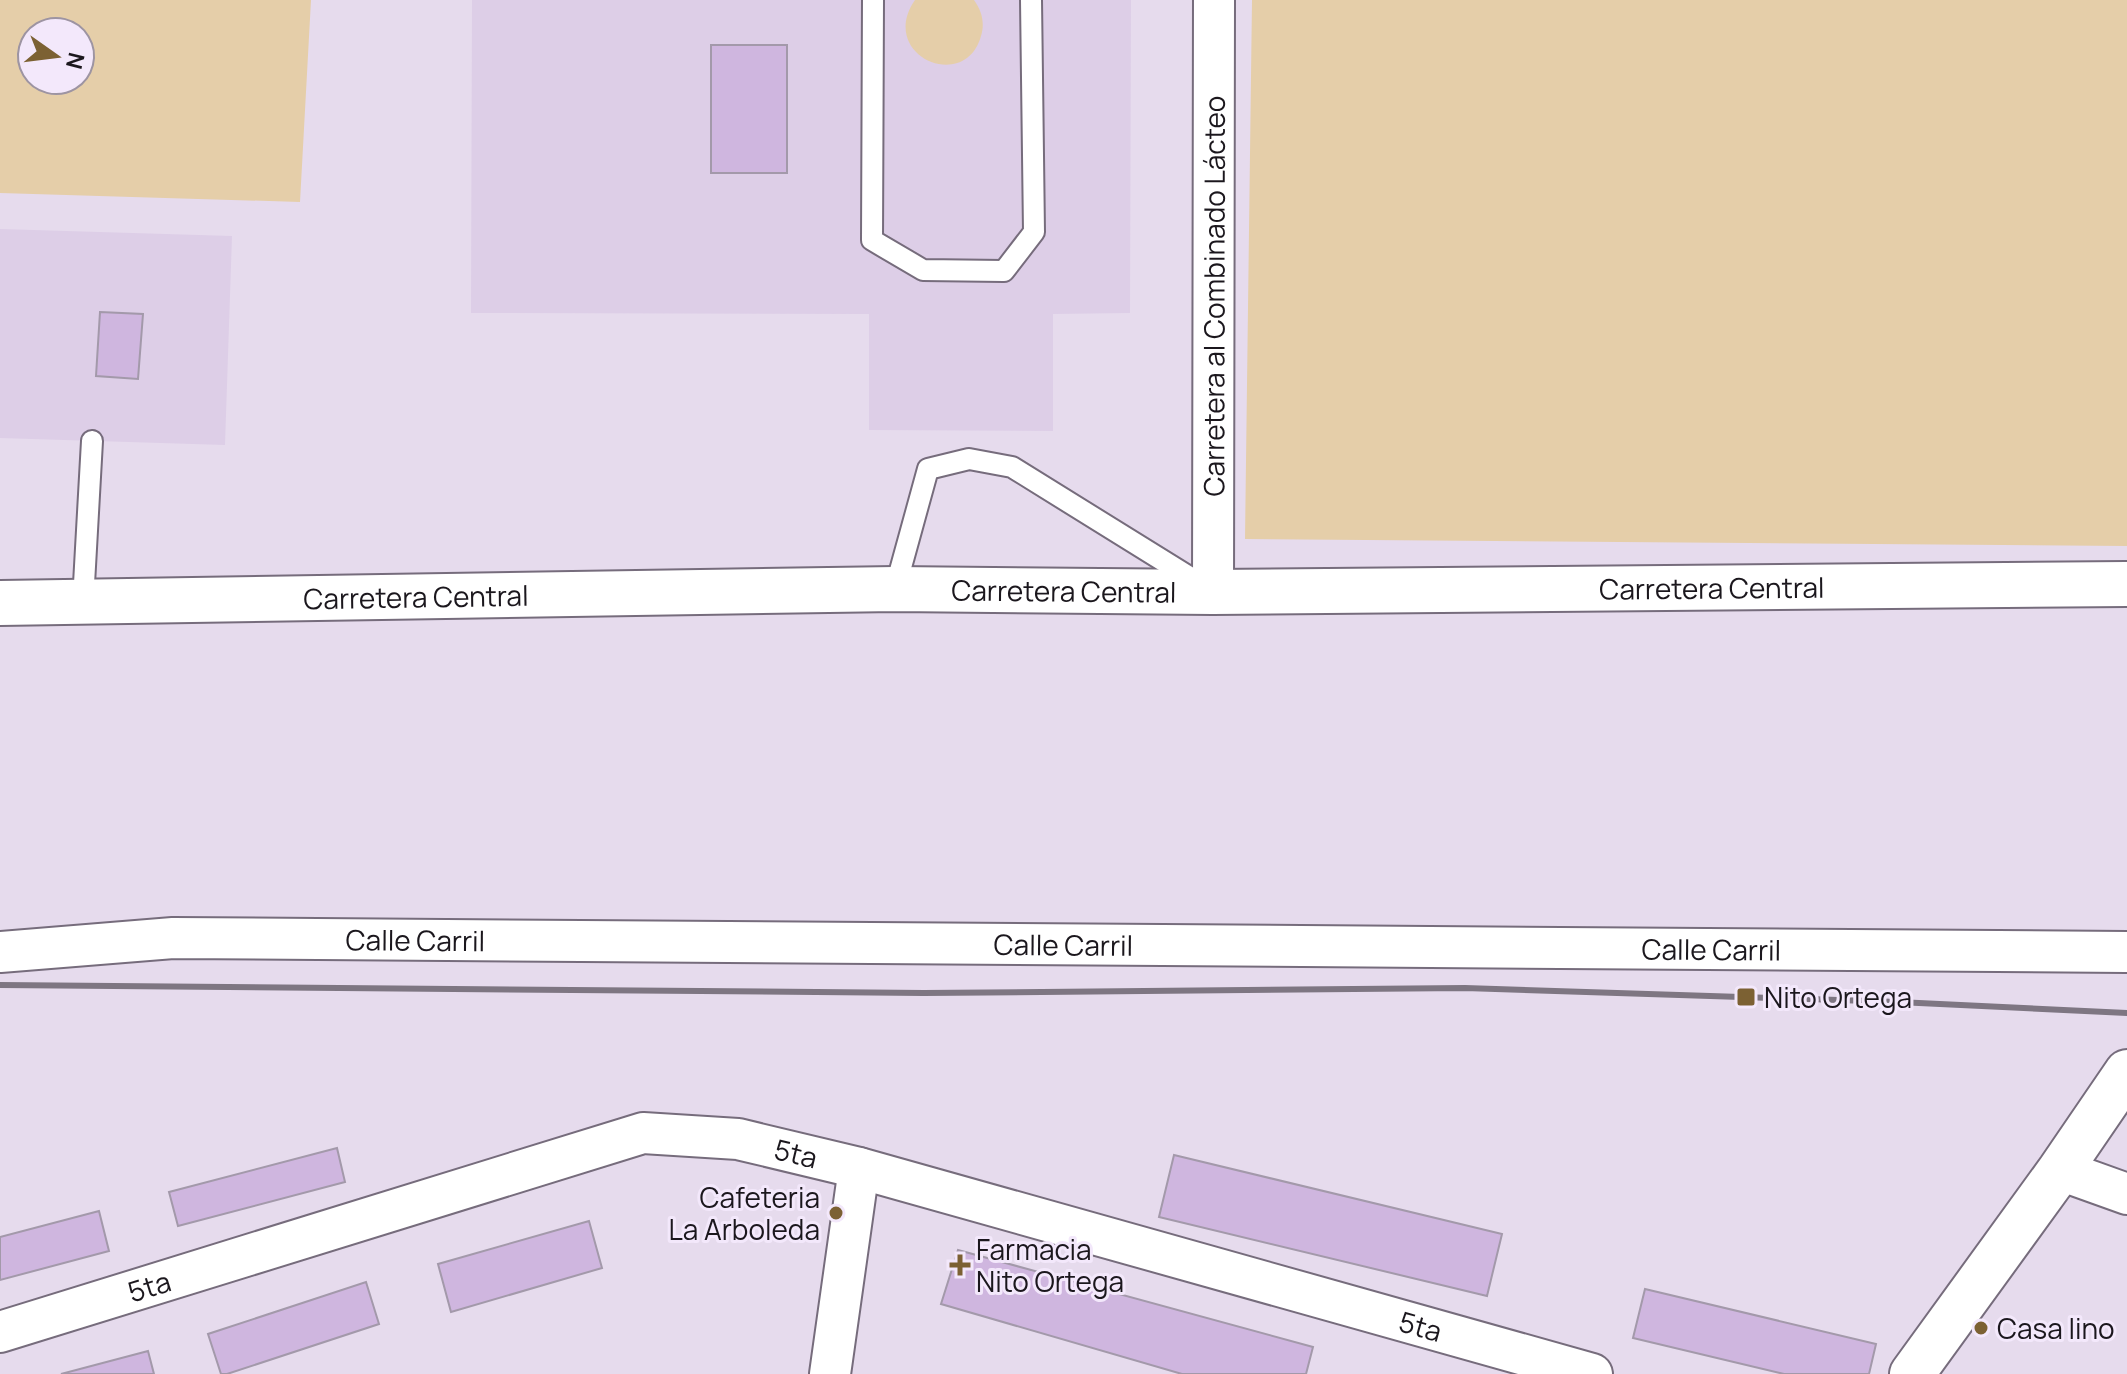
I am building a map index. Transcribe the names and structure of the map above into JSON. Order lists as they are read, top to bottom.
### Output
{
  "streets": {
    "main road": ["Carretera Central"],
    "street": ["Carretera al Combinado Lácteo", "Calle Carril", "5ta"]
  },
  "crossings": [
    ["Carretera al Combinado Lácteo", "Carretera Central"]
  ],
  "places": {
    "transit": ["Nito Ortega"],
    "other": ["Cafeteria La Arboleda", "Casa lino"],
    "health": ["Farmacia Nito Ortega"]
  },
  "north": "right"
}
